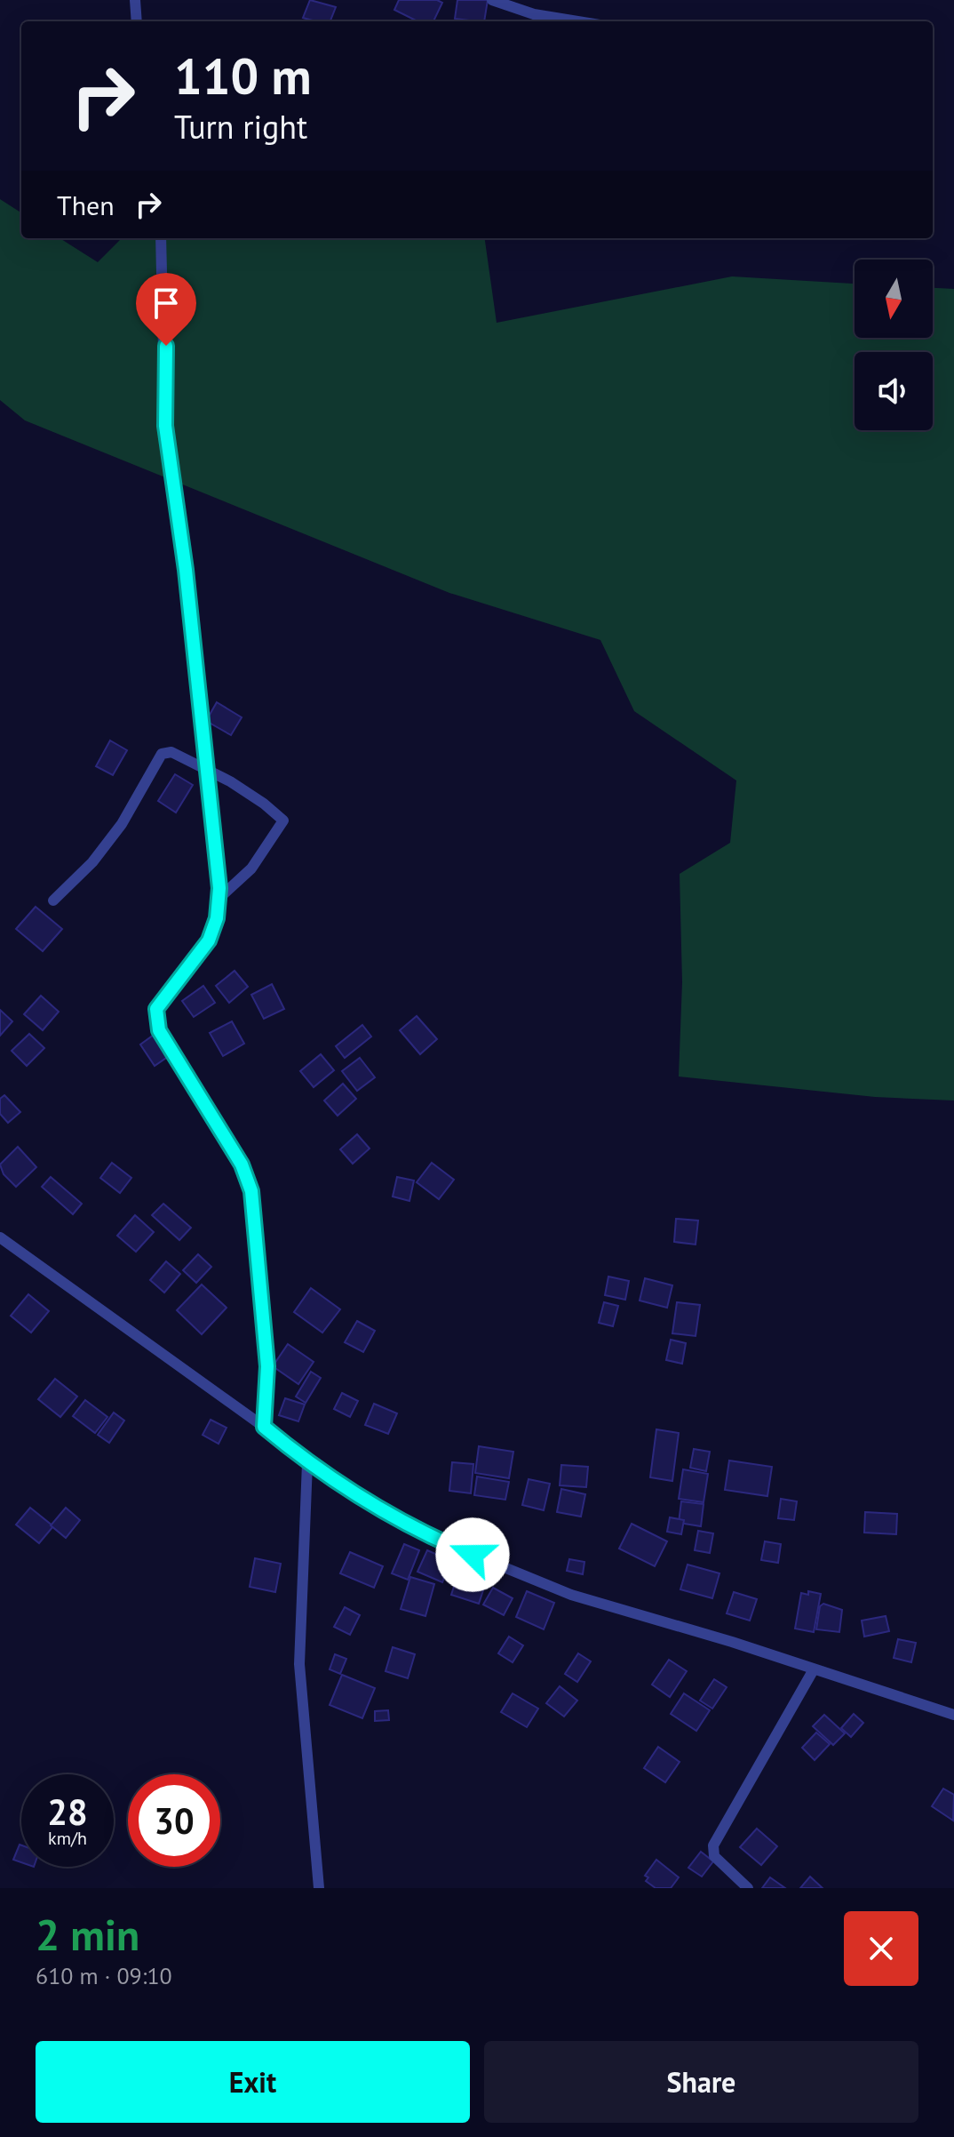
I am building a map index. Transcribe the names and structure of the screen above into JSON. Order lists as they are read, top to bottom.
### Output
{
  "north": "bottom",
  "page": {
    "turn": ["110 m", "Turn right"],
    "then": "Then",
    "speed": "28 km/h",
    "limit": "30",
    "heading": ["2 min", "610 m · 09:10"],
    "buttons": ["Exit", "Share"]
  }
}
